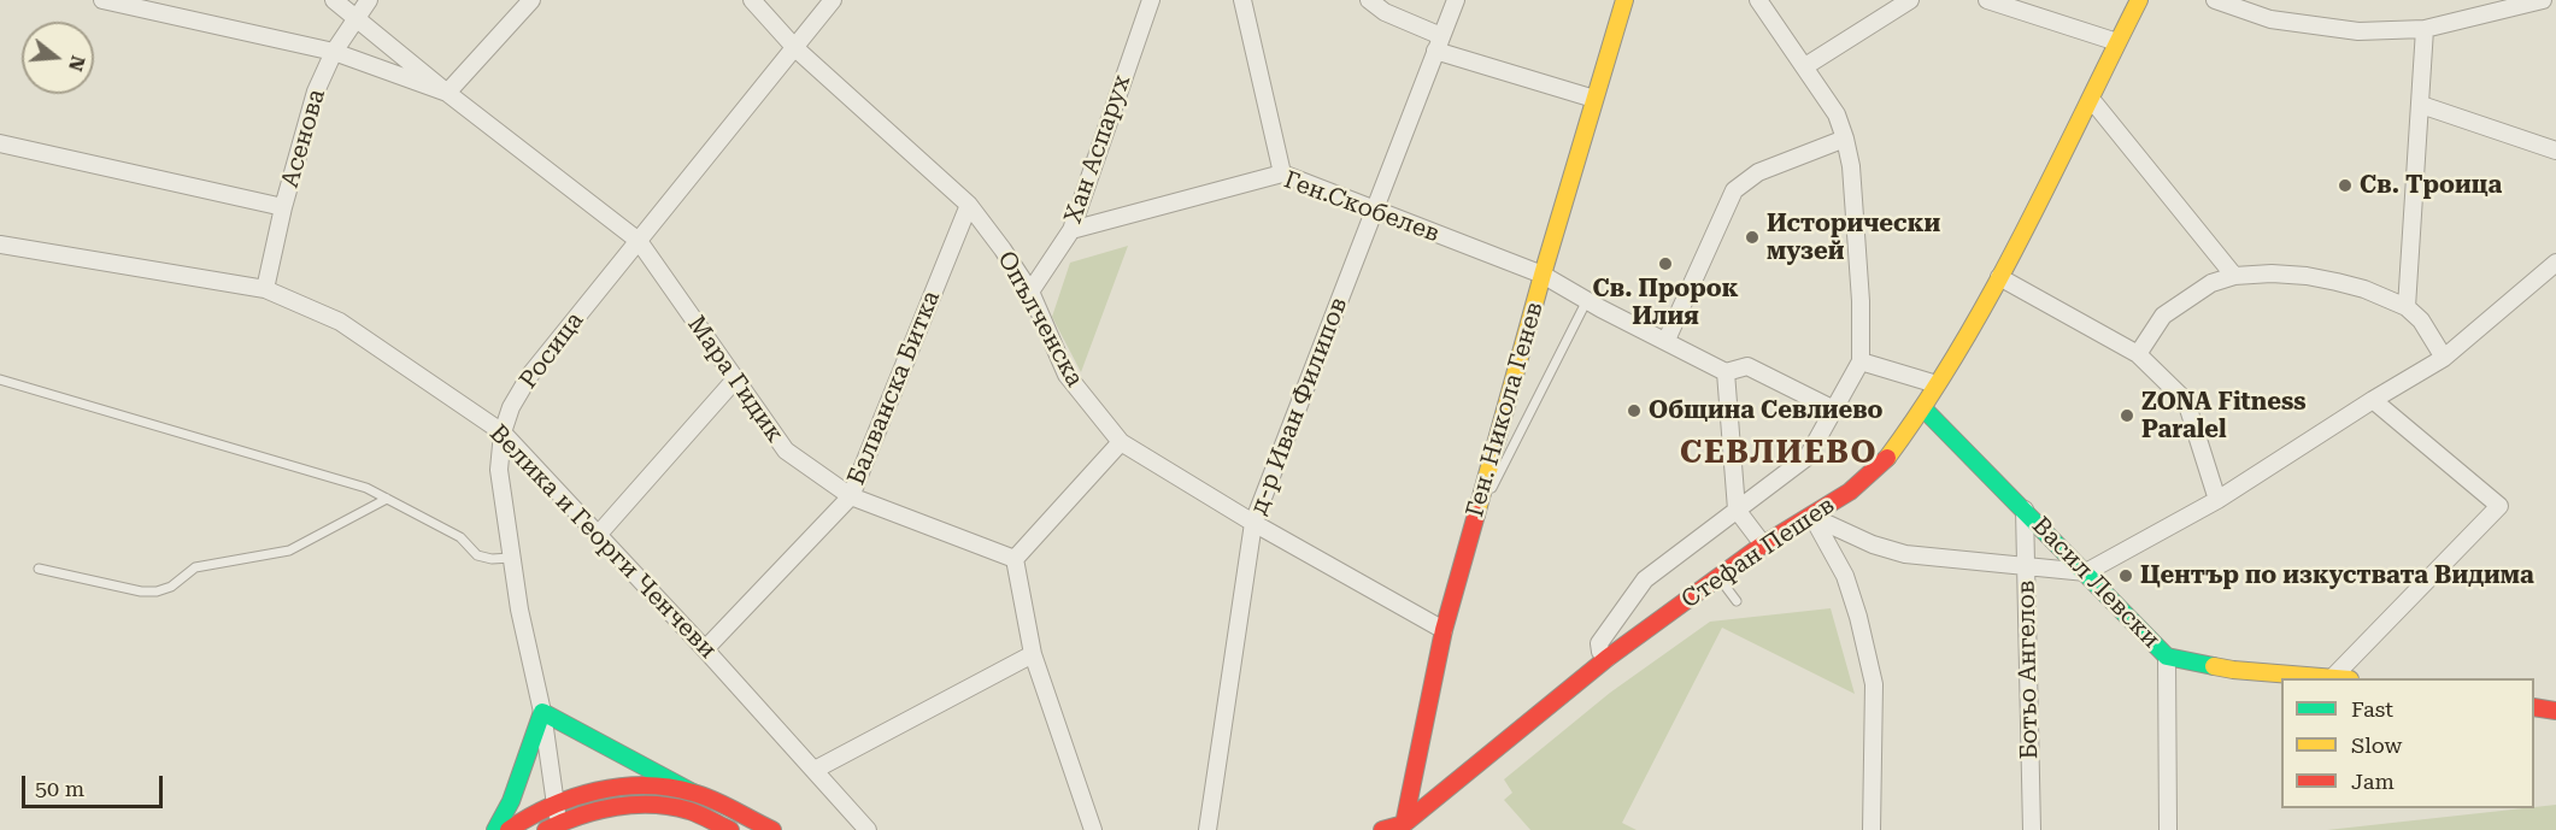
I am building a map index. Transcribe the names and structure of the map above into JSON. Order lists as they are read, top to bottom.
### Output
{
  "streets": {
    "street": [
      "Асенова",
      "Хан Аспарух",
      "Ген.Скобелев",
      "Опълченска",
      "Росица",
      "Мара Гидик",
      "Балванска Битка",
      "д-р Иван Филипов",
      "Ген. Никола Генев",
      "Велика и Георги Ченчеви",
      "Стефан Пешев",
      "Васил Левски",
      "Ботьо Ангелов"
    ]
  },
  "crossings": [
    ["Асенова", "Мара Гидик"],
    ["Асенова", "Велика и Георги Ченчеви"],
    ["Хан Аспарух", "Ген.Скобелев"],
    ["Хан Аспарух", "Опълченска"],
    ["Ген.Скобелев", "д-р Иван Филипов"],
    ["Ген.Скобелев", "Ген. Никола Генев"],
    ["Опълченска", "Росица"],
    ["Опълченска", "Балванска Битка"],
    ["Опълченска", "д-р Иван Филипов"],
    ["Опълченска", "Ген. Никола Генев"],
    ["Росица", "Мара Гидик"],
    ["Росица", "Велика и Георги Ченчеви"],
    ["Мара Гидик", "Балванска Битка"],
    ["Балванска Битка", "Велика и Георги Ченчеви"],
    ["Ген. Никола Генев", "Стефан Пешев"],
    ["Стефан Пешев", "Васил Левски"],
    ["Васил Левски", "Ботьо Ангелов"]
  ],
  "districts": ["СЕВЛИЕВО"],
  "places": [
    "Св. Троица",
    "Исторически музей",
    "Св. Пророк Илия",
    "Община Севлиево",
    "ZONA Fitness Paralel",
    "Център по изкуствата Видима"
  ],
  "legend": ["Fast", "Slow", "Jam"],
  "scale_bar": "50 m",
  "north": "right"
}
